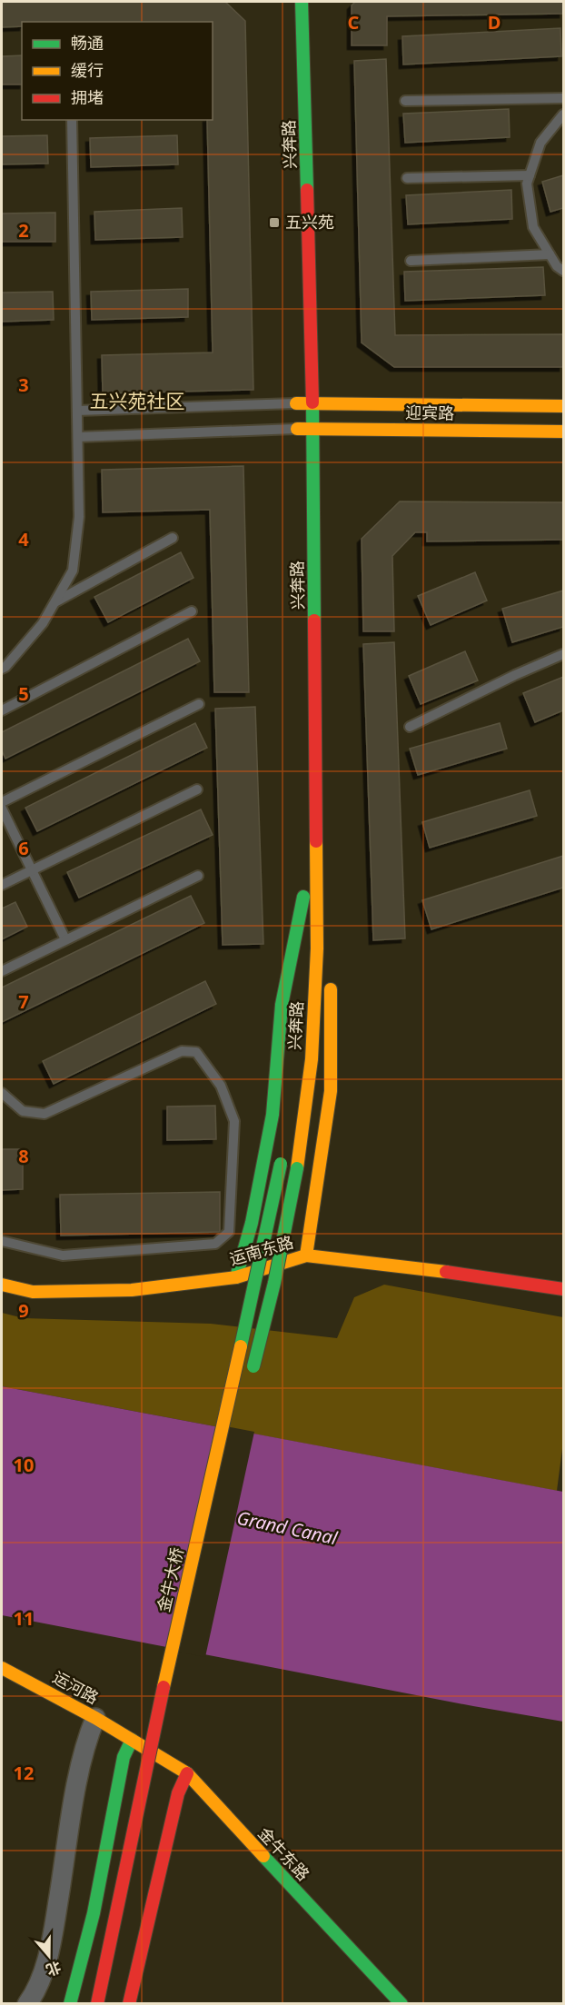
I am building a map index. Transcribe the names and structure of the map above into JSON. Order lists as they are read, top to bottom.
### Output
{
  "streets": {
    "main road": [
      "兴奔路",
      "迎宾路",
      "运南东路",
      "金牛大桥",
      "运河路",
      "金牛东路"
    ]
  },
  "crossings": [
    ["兴奔路", "迎宾路"],
    ["运河路", "金牛东路"]
  ],
  "districts": ["五兴苑社区"],
  "water": ["Grand Canal"],
  "places": {
    "transit": ["五兴苑"]
  },
  "legend": ["畅通", "缓行", "拥堵"],
  "north": "bottom",
  "grid": {
    "columns": ["C", "D"],
    "rows": [
      "2",
      "3",
      "4",
      "5",
      "6",
      "7",
      "8",
      "9",
      "10",
      "11",
      "12"
    ]
  }
}
